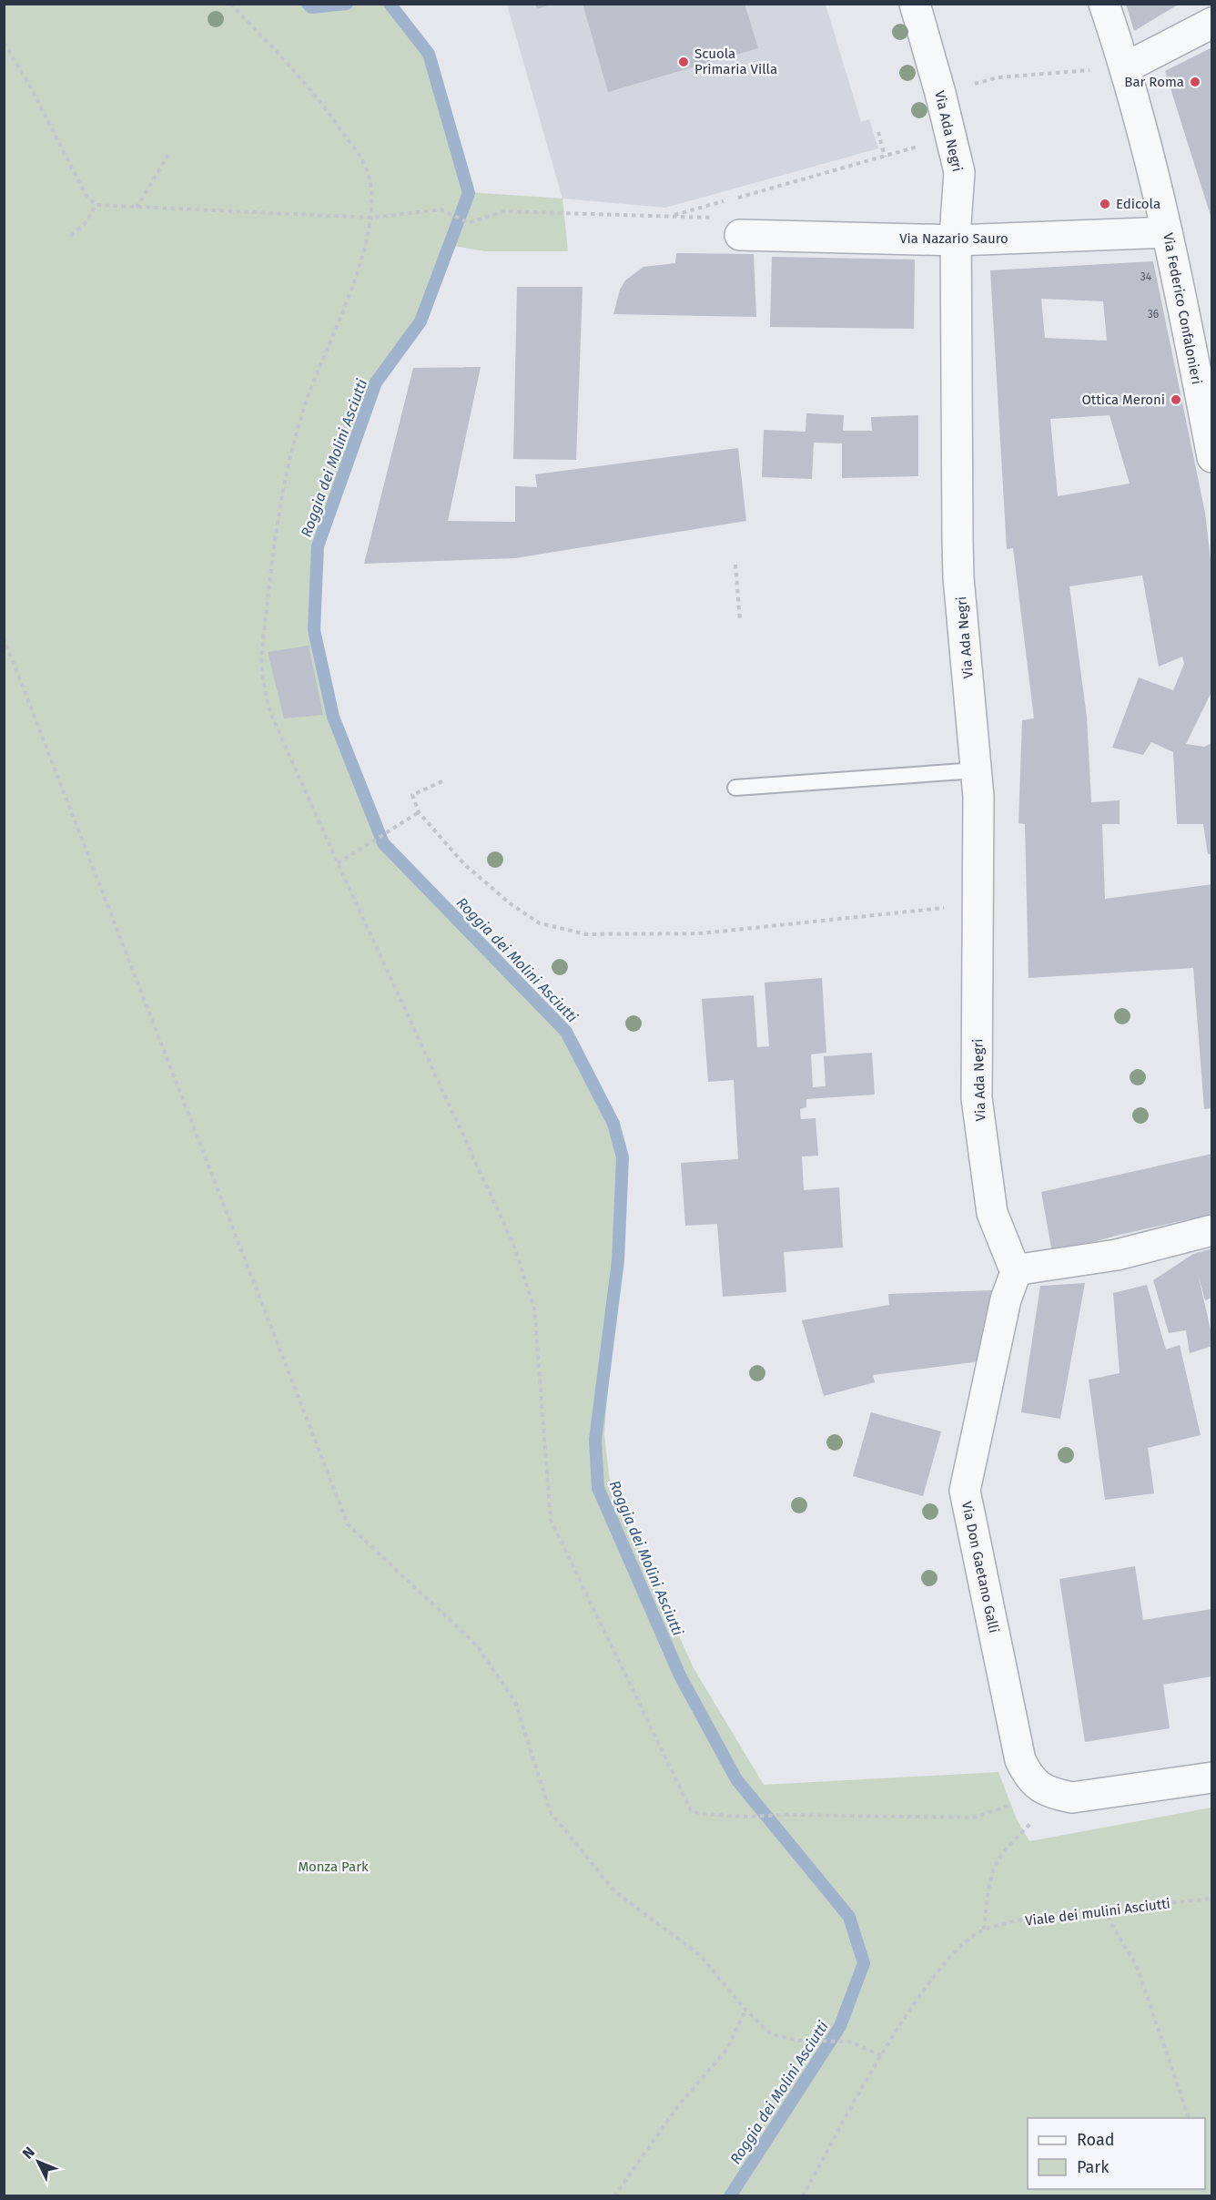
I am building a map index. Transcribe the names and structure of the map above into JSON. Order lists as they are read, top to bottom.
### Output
{
  "streets": {
    "street": [
      "Via Ada Negri",
      "Via Nazario Sauro",
      "Via Federico Confalonieri",
      "Via Don Gaetano Galli"
    ],
    "path": ["Viale dei mulini Asciutti"]
  },
  "crossings": [
    ["Via Ada Negri", "Via Nazario Sauro"],
    ["Via Ada Negri", "Via Don Gaetano Galli"],
    ["Via Nazario Sauro", "Via Federico Confalonieri"]
  ],
  "water": ["Roggia dei Molini Asciutti"],
  "parks": ["Monza Park"],
  "places": [
    "Scuola Primaria Villa",
    "Bar Roma",
    "Edicola",
    "Ottica Meroni"
  ],
  "house_numbers": ["34", "36"],
  "legend": ["Road", "Park"],
  "north": "top left"
}
